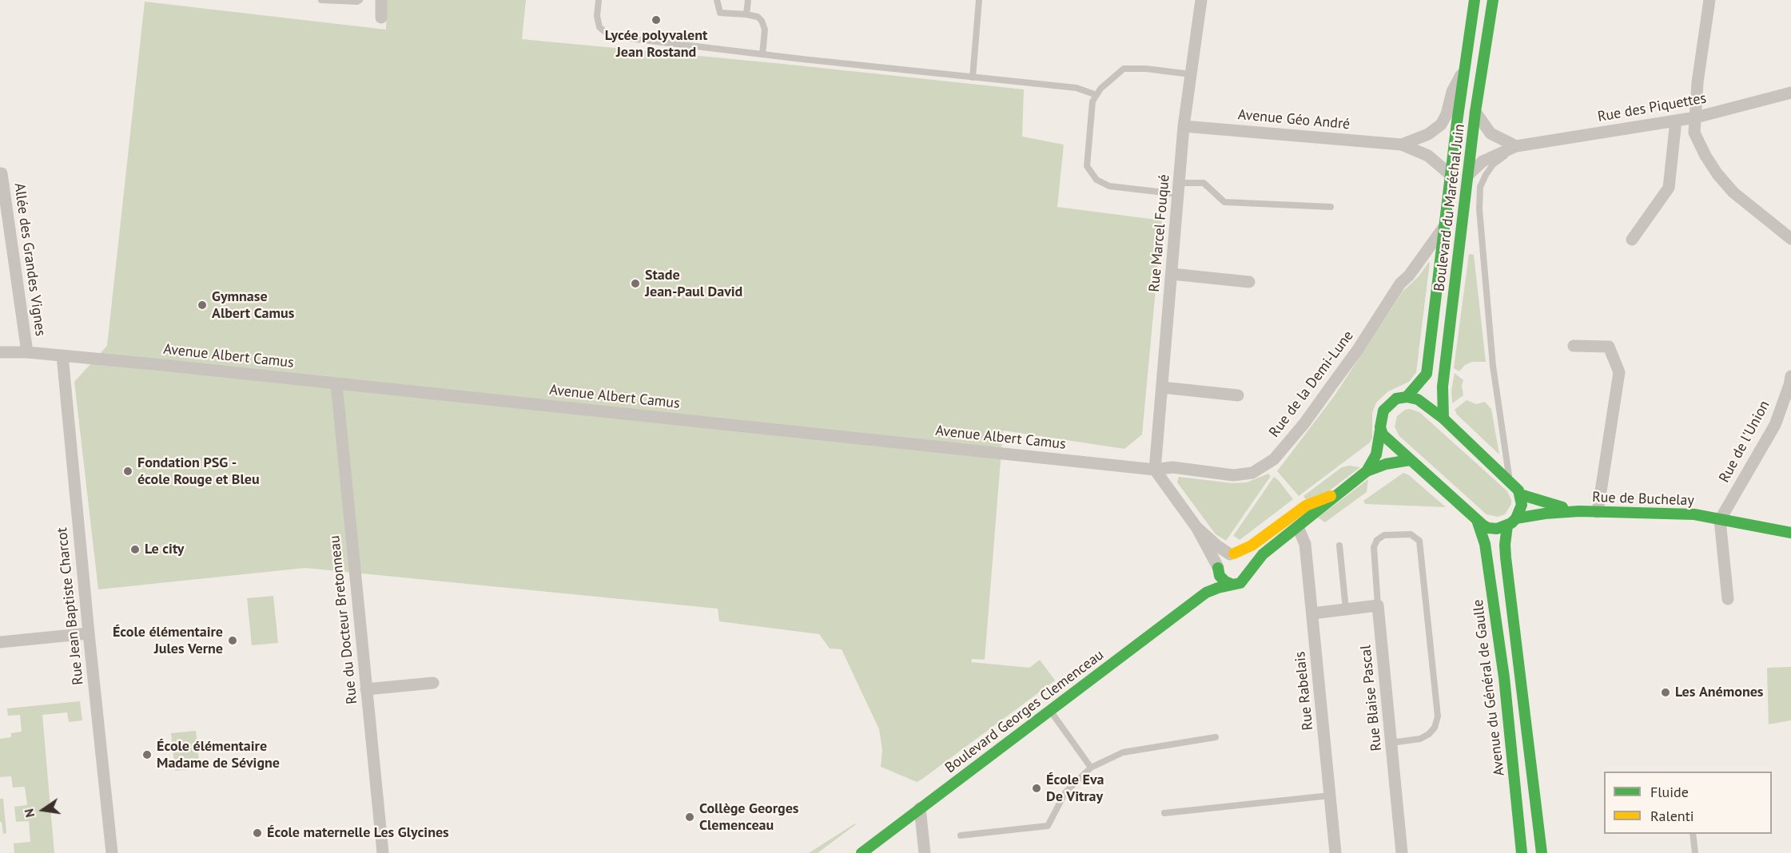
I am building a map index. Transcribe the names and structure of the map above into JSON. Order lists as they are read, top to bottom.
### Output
{
  "streets": {
    "main road": [
      "Boulevard du Maréchal Juin",
      "Rue de Buchelay",
      "Avenue du Général de Gaulle",
      "Boulevard Georges Clemenceau"
    ],
    "street": [
      "Rue des Piquettes",
      "Avenue Géo André",
      "Rue Marcel Fouqué",
      "Allée des Grandes Vignes",
      "Avenue Albert Camus",
      "Rue de la Demi-Lune",
      "Rue de l'Union",
      "Rue Jean Baptiste Charcot",
      "Rue du Docteur Bretonneau",
      "Rue Rabelais",
      "Rue Blaise Pascal"
    ]
  },
  "crossings": [
    ["Rue des Piquettes", "Boulevard du Maréchal Juin"],
    ["Avenue Géo André", "Boulevard du Maréchal Juin"],
    ["Avenue Géo André", "Rue Marcel Fouqué"],
    ["Boulevard du Maréchal Juin", "Rue de la Demi-Lune"],
    ["Rue Marcel Fouqué", "Avenue Albert Camus"],
    ["Rue Marcel Fouqué", "Rue de la Demi-Lune"],
    ["Allée des Grandes Vignes", "Avenue Albert Camus"],
    ["Avenue Albert Camus", "Rue de la Demi-Lune"],
    ["Avenue Albert Camus", "Rue Jean Baptiste Charcot"],
    ["Avenue Albert Camus", "Rue du Docteur Bretonneau"],
    ["Rue de l'Union", "Rue de Buchelay"]
  ],
  "places": [
    "Lycée polyvalent Jean Rostand",
    "Stade Jean-Paul David",
    "Gymnase Albert Camus",
    "Fondation PSG - école Rouge et Bleu",
    "Le city",
    "École élémentaire Jules Verne",
    "Les Anémones",
    "École élémentaire Madame de Sévigne",
    "École Eva De Vitray",
    "Collège Georges Clemenceau",
    "École maternelle Les Glycines"
  ],
  "legend": ["Fluide", "Ralenti"],
  "north": "left"
}
